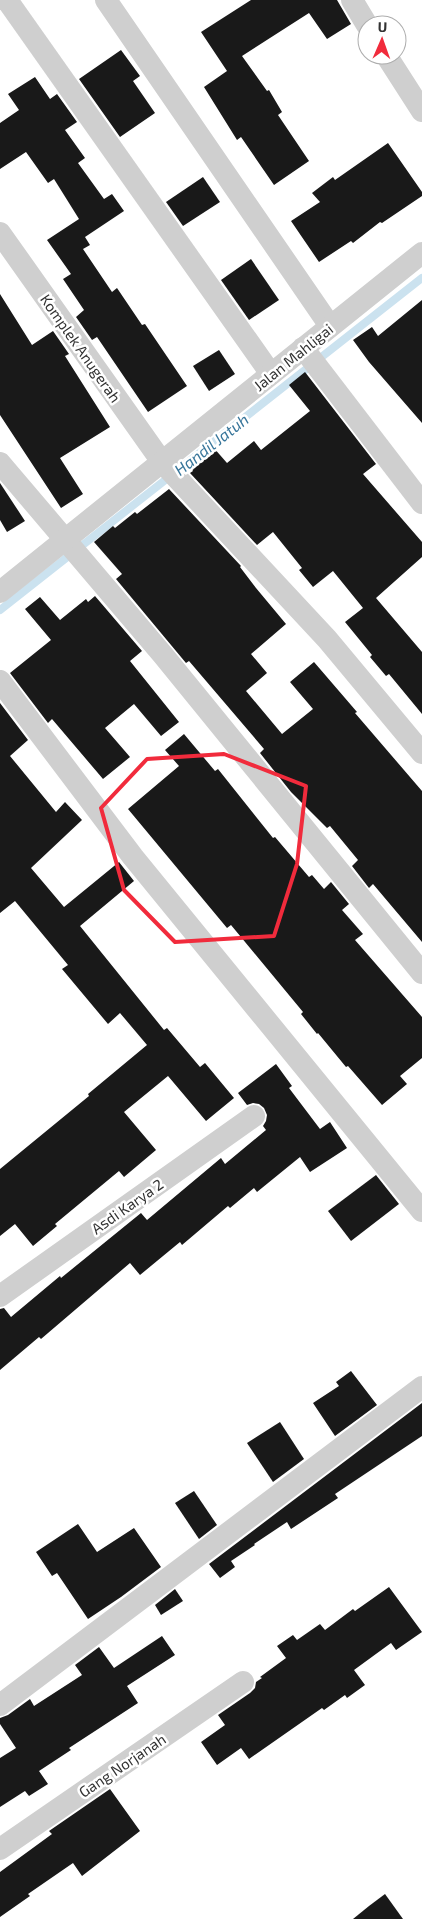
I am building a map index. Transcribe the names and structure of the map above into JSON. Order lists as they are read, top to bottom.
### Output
{
  "streets": {
    "street": [
      "Komplek Anugerah",
      "Jalan Mahligai",
      "Asdi Karya 2",
      "Gang Norjanah"
    ]
  },
  "crossings": [
    ["Komplek Anugerah", "Jalan Mahligai"]
  ],
  "water": ["Handil Jatuh"],
  "north": "top"
}
